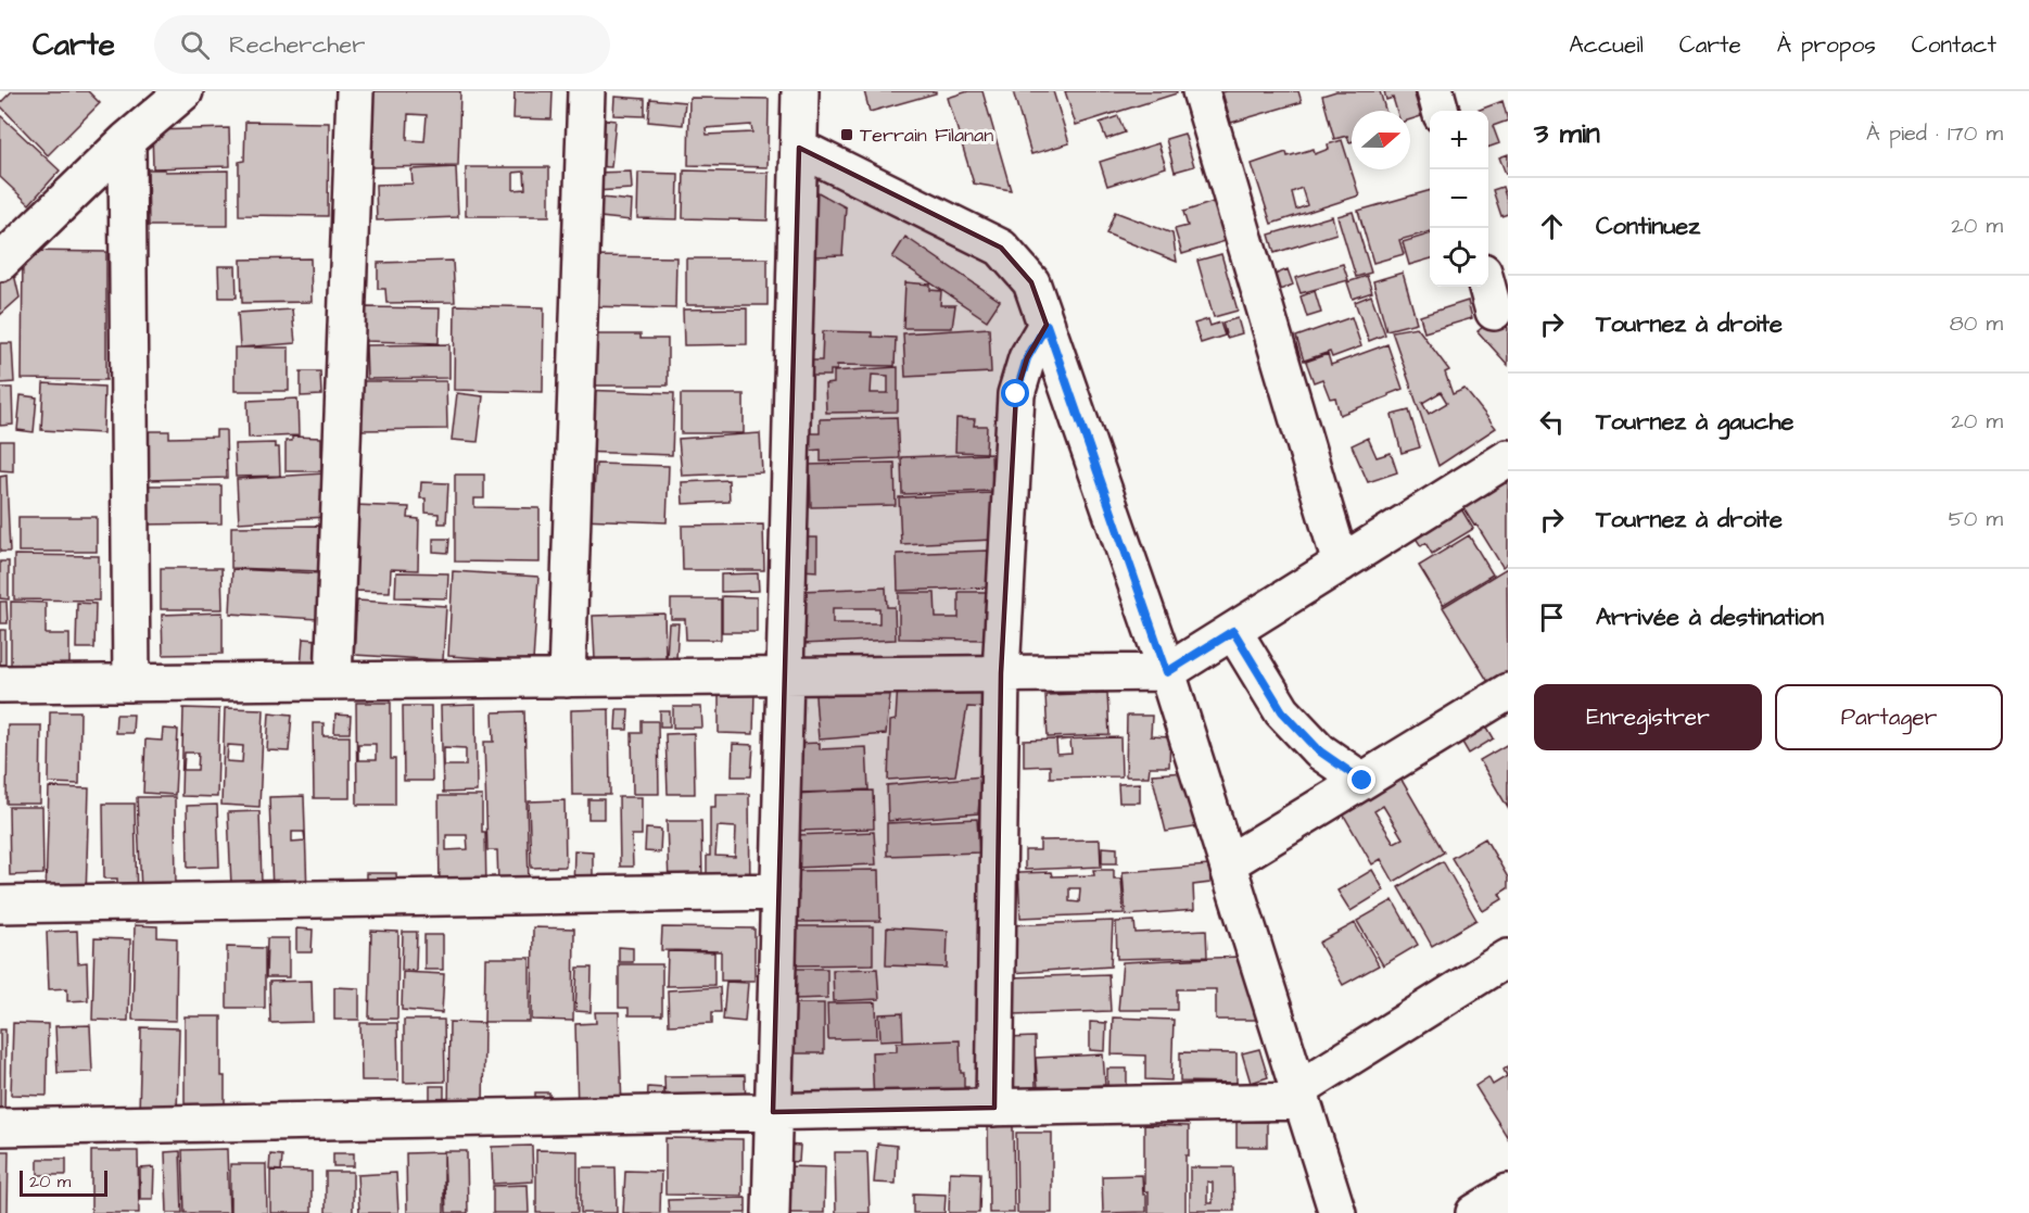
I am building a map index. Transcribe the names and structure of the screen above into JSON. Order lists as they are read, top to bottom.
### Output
{
  "places": {
    "transit": ["Terrain Filanan"]
  },
  "scale_bar": "20 m",
  "north": "right",
  "page": {
    "header": "Carte",
    "search": "Rechercher",
    "nav": [
      "Accueil",
      "Carte",
      "À propos",
      "Contact"
    ],
    "heading": ["3 min", "À pied · 170 m"],
    "map_buttons": ["+", "−"],
    "list": [
      ["Continuez", "20 m"],
      ["Tournez à droite", "80 m"],
      ["Tournez à gauche", "20 m"],
      ["Tournez à droite", "50 m"],
      "Arrivée à destination"
    ],
    "buttons": ["Enregistrer", "Partager"],
    "scale": "20 m"
  }
}
